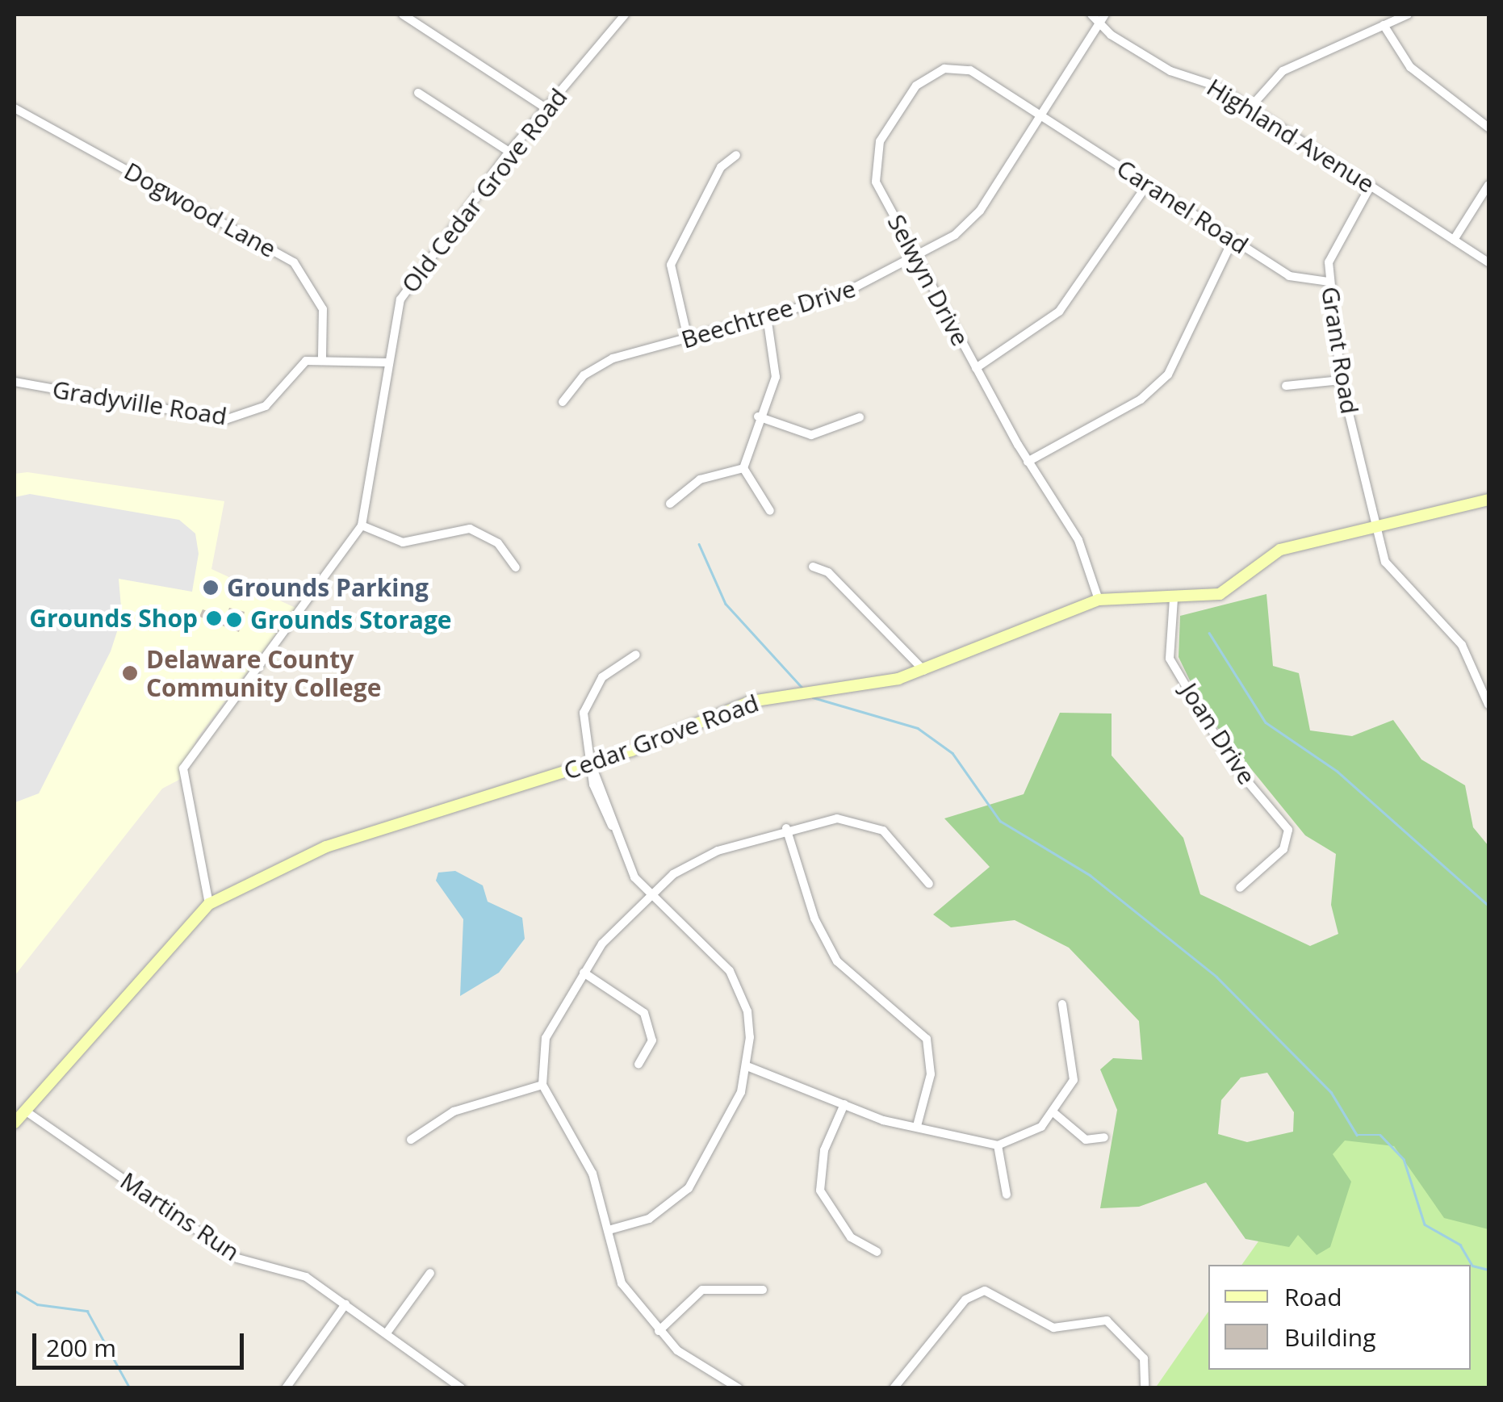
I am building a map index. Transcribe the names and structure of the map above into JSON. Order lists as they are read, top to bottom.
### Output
{
  "streets": {
    "street": [
      "Highland Avenue",
      "Old Cedar Grove Road",
      "Caranel Road",
      "Dogwood Lane",
      "Selwyn Drive",
      "Beechtree Drive",
      "Grant Road",
      "Gradyville Road",
      "Joan Drive",
      "Cedar Grove Road",
      "Martins Run"
    ]
  },
  "crossings": [
    ["Highland Avenue", "Beechtree Drive"],
    ["Highland Avenue", "Grant Road"],
    ["Old Cedar Grove Road", "Cedar Grove Road"],
    ["Caranel Road", "Selwyn Drive"],
    ["Caranel Road", "Beechtree Drive"],
    ["Caranel Road", "Grant Road"],
    ["Dogwood Lane", "Gradyville Road"],
    ["Selwyn Drive", "Beechtree Drive"],
    ["Selwyn Drive", "Cedar Grove Road"],
    ["Grant Road", "Cedar Grove Road"],
    ["Joan Drive", "Cedar Grove Road"],
    ["Cedar Grove Road", "Martins Run"]
  ],
  "places": [
    "Grounds Parking",
    "Grounds Shop",
    "Grounds Storage",
    "Delaware County Community College"
  ],
  "legend": ["Road", "Building"],
  "scale_bar": "200 m"
}
